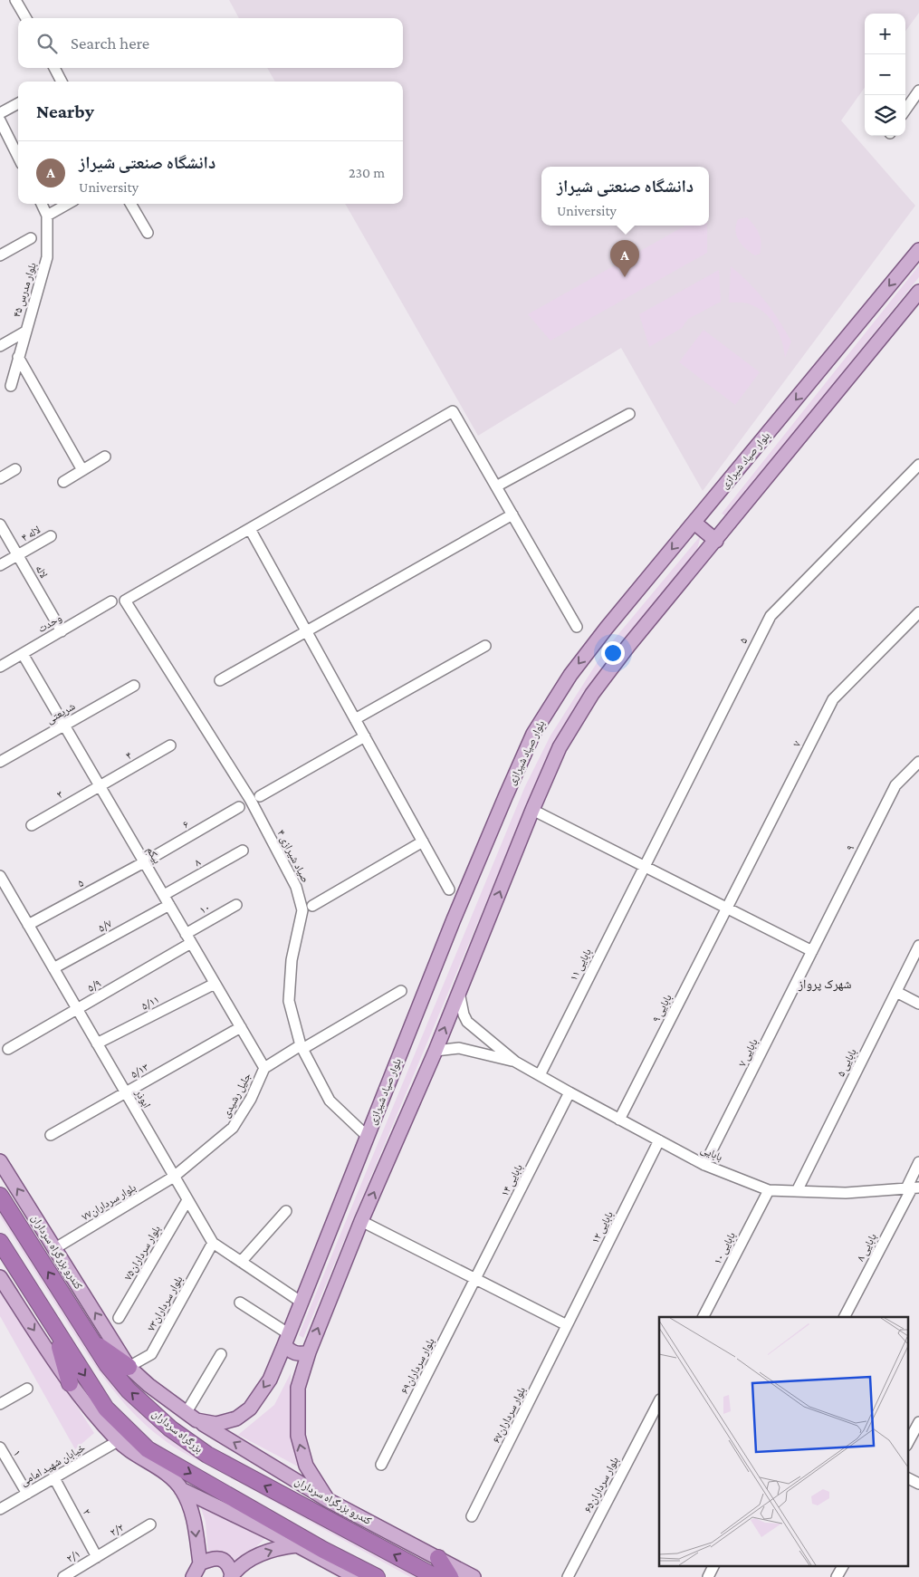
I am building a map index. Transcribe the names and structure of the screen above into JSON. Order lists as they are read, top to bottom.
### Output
{
  "streets": {
    "highway": ["بزرگراه سرداران"],
    "main road": ["بلوار صیاد شیرازی", "کندرو بزرگراه سرداران"],
    "street": [
      "۴۵ بلوار مدرس",
      "لاله ۴",
      "لاله",
      "وحدت",
      "۵",
      "شریعتی",
      "۷",
      "۴",
      "۳",
      "۶",
      "۹",
      "بیکم",
      "صیاد شیرازی ۴",
      "۸",
      "۱۰",
      "۵/۷",
      "بابایی ۱۱",
      "۵/۹",
      "۵/۱۱",
      "بابایی ۹",
      "بابایی ۷",
      "بابایی ۵",
      "۵/۱۳",
      "جلیل رشیدی",
      "ابوذر",
      "بابایی",
      "بابایی ۱۴",
      "بلوار سرداران۷۷",
      "بابایی ۱۲",
      "بابایی ۸",
      "بابایی ۱۰",
      "بلوار سرداران۷۵",
      "بلوار سرداران۷۳",
      "بلوار سرداران۶۹",
      "بلوار سرداران۶۷",
      "۱",
      "خیابان شهید امامی",
      "بلوار سرداران۶۵",
      "۲",
      "۲/۲",
      "۲/۱"
    ]
  },
  "crossings": [
    ["بلوار صیاد شیرازی", "صیاد شیرازی ۴"],
    ["بلوار صیاد شیرازی", "ابوذر"],
    ["بلوار صیاد شیرازی", "کندرو بزرگراه سرداران"],
    ["لاله ۴", "لاله"],
    ["لاله", "وحدت"],
    ["وحدت", "بیکم"],
    ["۵", "۶"],
    ["۵", "بیکم"],
    ["۵", "بابایی ۱۱"],
    ["۵", "ابوذر"],
    ["شریعتی", "بیکم"],
    ["۷", "بابایی ۹"],
    ["۴", "۳"],
    ["۴", "بیکم"],
    ["۳", "بیکم"],
    ["۶", "بیکم"],
    ["۹", "بابایی ۷"],
    ["بیکم", "۸"],
    ["بیکم", "۱۰"],
    ["بیکم", "۵/۷"],
    ["بیکم", "۵/۹"],
    ["بیکم", "۵/۱۱"],
    ["بیکم", "۵/۱۳"],
    ["بیکم", "جلیل رشیدی"],
    ["صیاد شیرازی ۴", "جلیل رشیدی"],
    ["۱۰", "۵/۹"],
    ["۵/۷", "ابوذر"],
    ["بابایی ۱۱", "بابایی"],
    ["۵/۹", "ابوذر"],
    ["۵/۱۱", "ابوذر"],
    ["بابایی ۹", "بابایی"],
    ["بابایی ۷", "بابایی"],
    ["بابایی ۵", "بابایی"],
    ["۵/۱۳", "ابوذر"],
    ["جلیل رشیدی", "ابوذر"],
    ["جلیل رشیدی", "بلوار سرداران۷۷"],
    ["ابوذر", "بلوار سرداران۷۷"],
    ["ابوذر", "بلوار سرداران۷۵"],
    ["ابوذر", "بلوار سرداران۷۳"],
    ["بابایی", "بابایی ۱۴"],
    ["بابایی", "بابایی ۱۲"],
    ["بابایی", "بابایی ۸"],
    ["بابایی", "بابایی ۱۰"],
    ["بابایی ۱۴", "بلوار سرداران۶۹"],
    ["بلوار سرداران۷۷", "کندرو بزرگراه سرداران"],
    ["بابایی ۱۲", "بلوار سرداران۶۷"],
    ["کندرو بزرگراه سرداران", "بلوار سرداران۷۳"],
    ["۱", "خیابان شهید امامی"],
    ["خیابان شهید امامی", "۲"],
    ["۲", "۲/۲"],
    ["۲", "۲/۱"],
    ["۲/۲", "۲/۱"]
  ],
  "districts": ["شهرک پرواز"],
  "page": {
    "map_buttons": ["+", "−"],
    "search": "Search here",
    "heading": "Nearby",
    "list": [
      {
        "mark": "A",
        "name": "دانشگاه صنعتی شیراز",
        "note": "University",
        "value": "230 m"
      }
    ],
    "popup": ["دانشگاه صنعتی شیراز", "University"],
    "pins": "A"
  }
}
